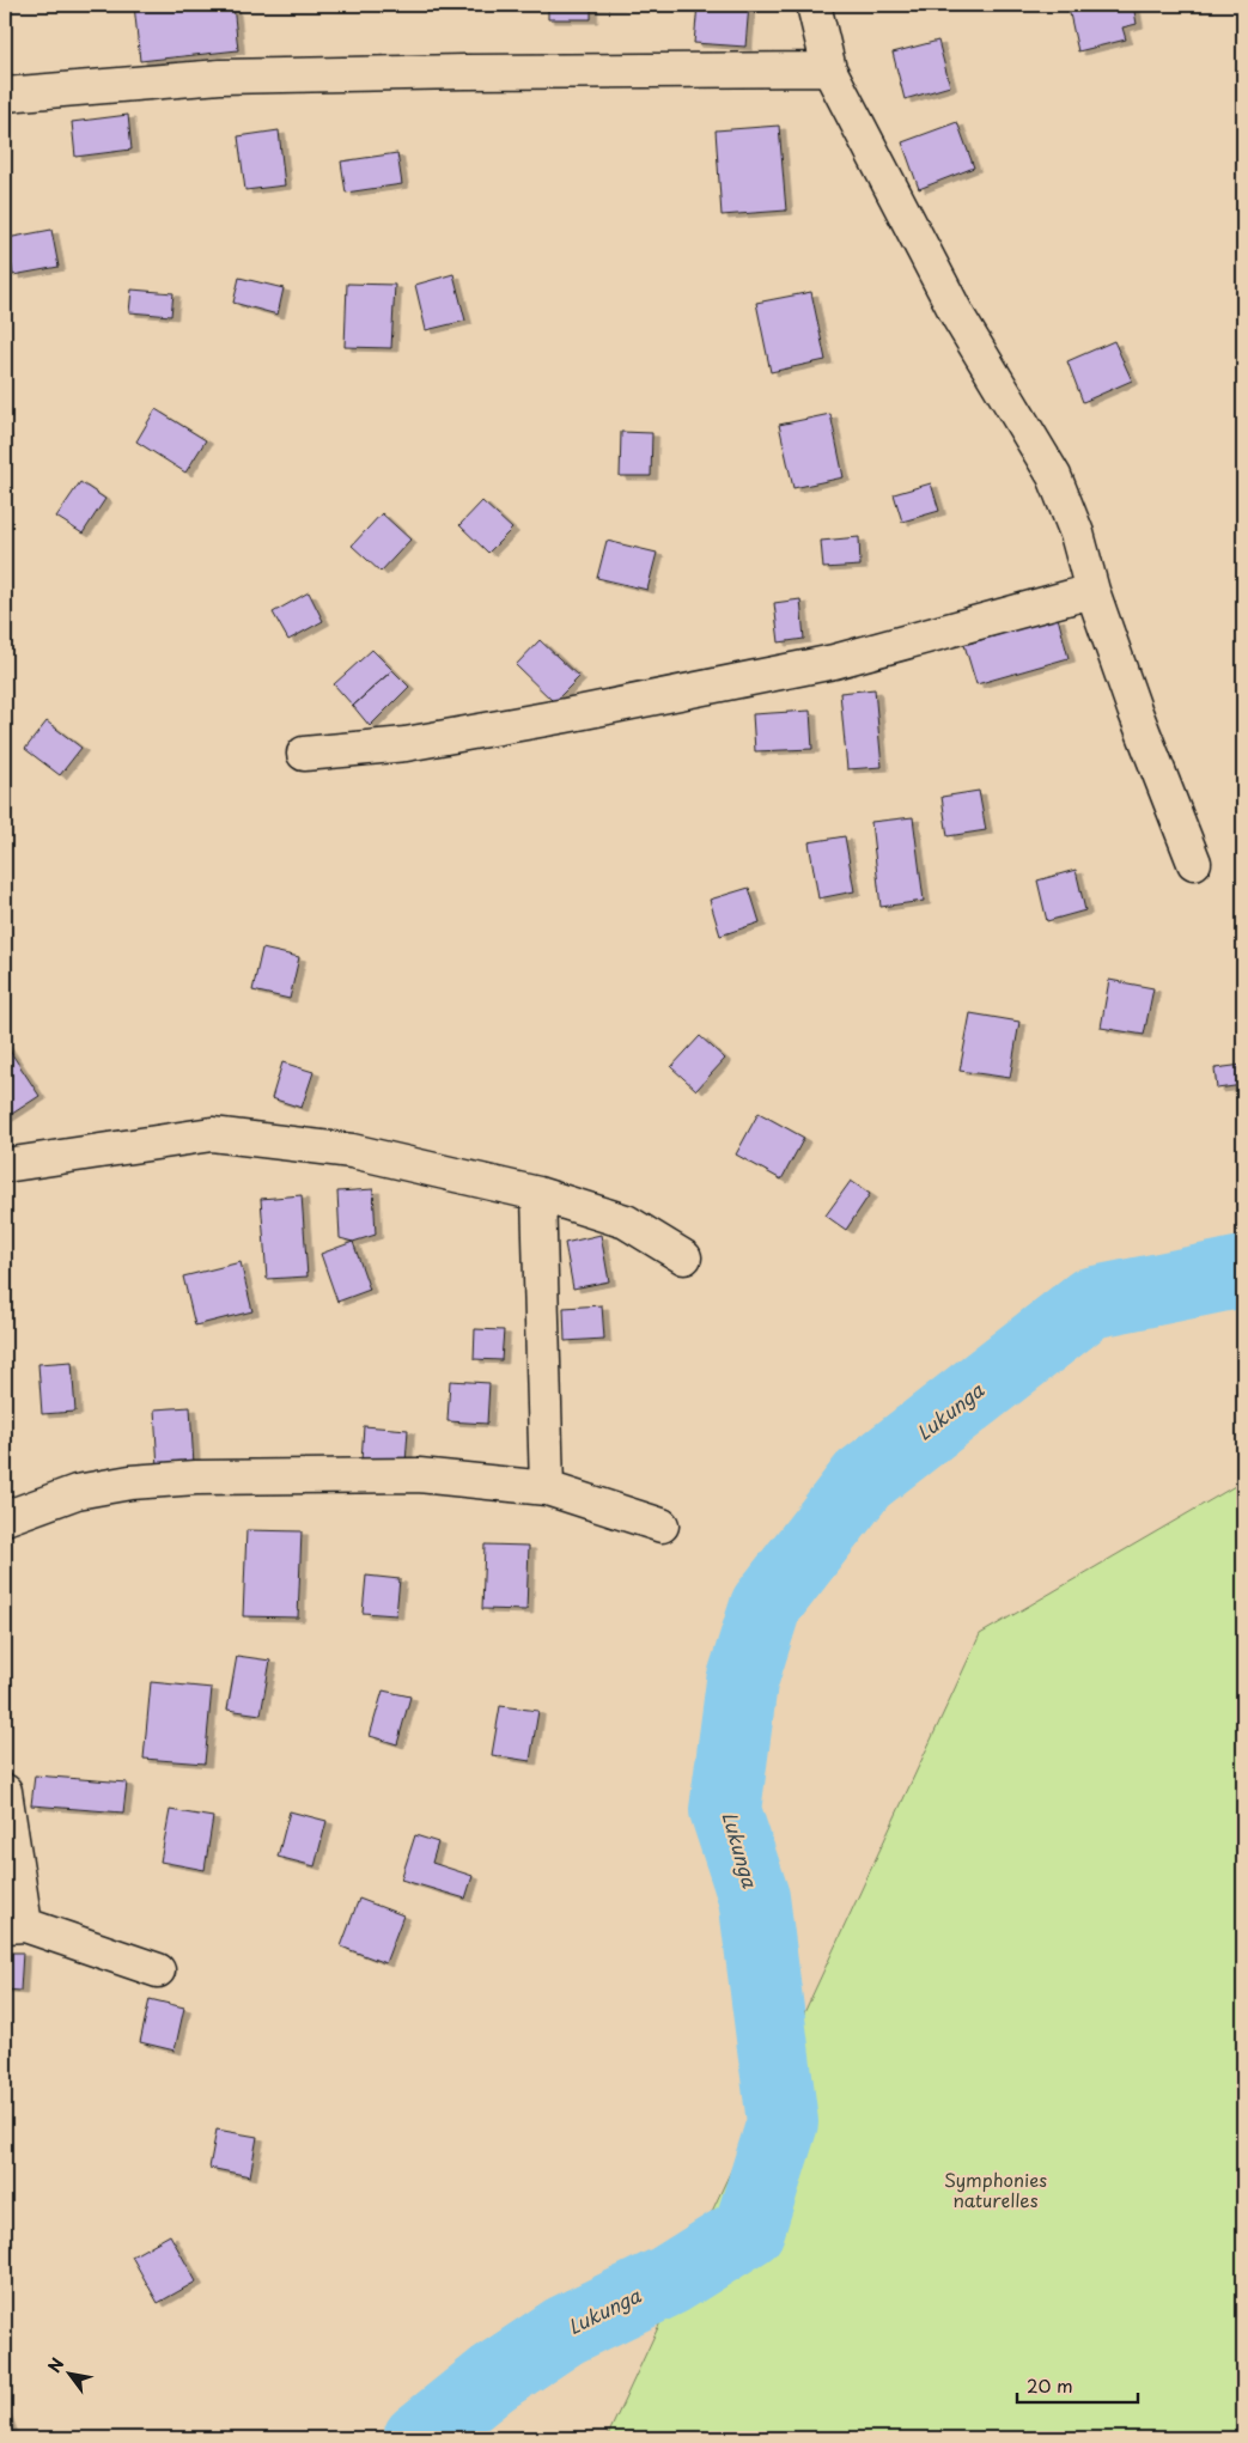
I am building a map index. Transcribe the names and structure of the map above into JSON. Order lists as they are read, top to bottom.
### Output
{
  "water": ["Lukunga"],
  "parks": ["Symphonies naturelles"],
  "scale_bar": "20 m",
  "north": "top left"
}
